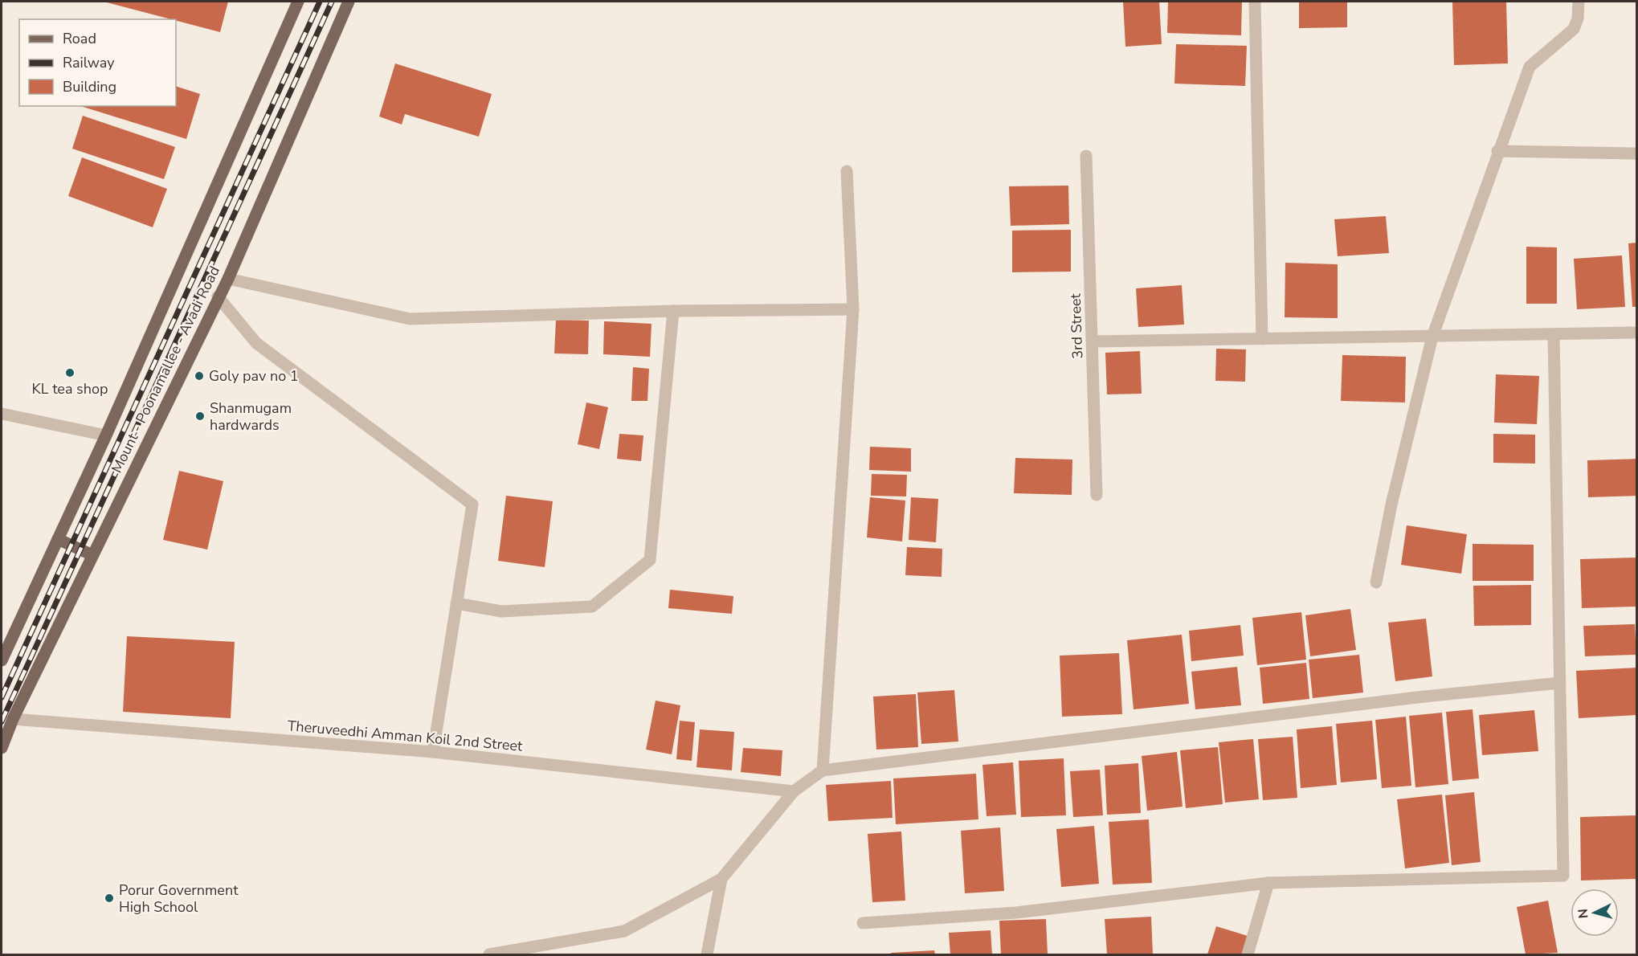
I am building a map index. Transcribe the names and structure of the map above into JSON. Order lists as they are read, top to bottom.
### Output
{
  "streets": {
    "main road": ["Mount - Poonamallee - Avadi Road"],
    "street": ["3rd Street", "Theruveedhi Amman Koil 2nd Street"]
  },
  "crossings": [
    ["Mount - Poonamallee - Avadi Road", "Theruveedhi Amman Koil 2nd Street"]
  ],
  "places": [
    "KL tea shop",
    "Goly pav no 1",
    "Shanmugam hardwards",
    "Porur Government High School"
  ],
  "legend": ["Road", "Railway", "Building"],
  "north": "left"
}
